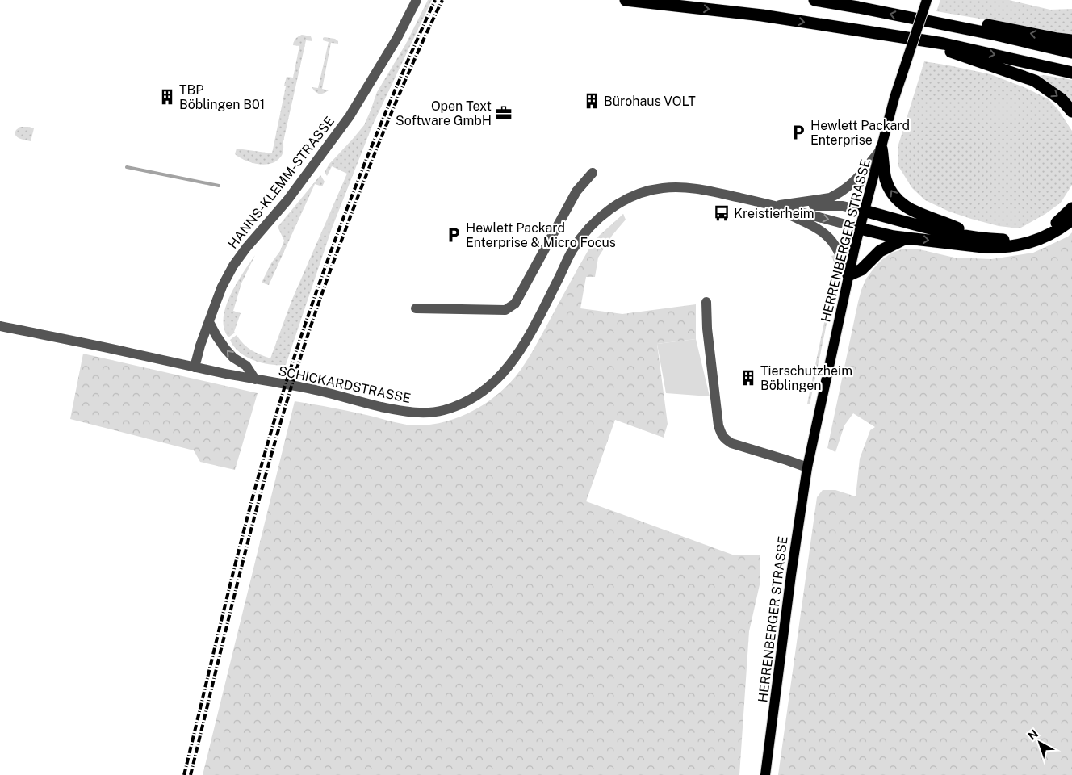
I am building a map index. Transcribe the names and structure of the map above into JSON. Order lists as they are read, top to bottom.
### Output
{
  "streets": {
    "main road": ["HERRENBERGER STRASSE"],
    "street": ["HANNS-KLEMM-STRASSE", "SCHICKARDSTRASSE"]
  },
  "crossings": [
    ["HANNS-KLEMM-STRASSE", "SCHICKARDSTRASSE"],
    ["HERRENBERGER STRASSE", "SCHICKARDSTRASSE"]
  ],
  "places": {
    "building": ["TBP Böblingen B01", "Bürohaus VOLT", "Tierschutzheim Böblingen"],
    "office": ["Open Text Software GmbH"],
    "parking": ["Hewlett Packard Enterprise", "Hewlett Packard Enterprise & Micro Focus"],
    "bus stop": ["Kreistierheim"]
  },
  "north": "top left"
}
